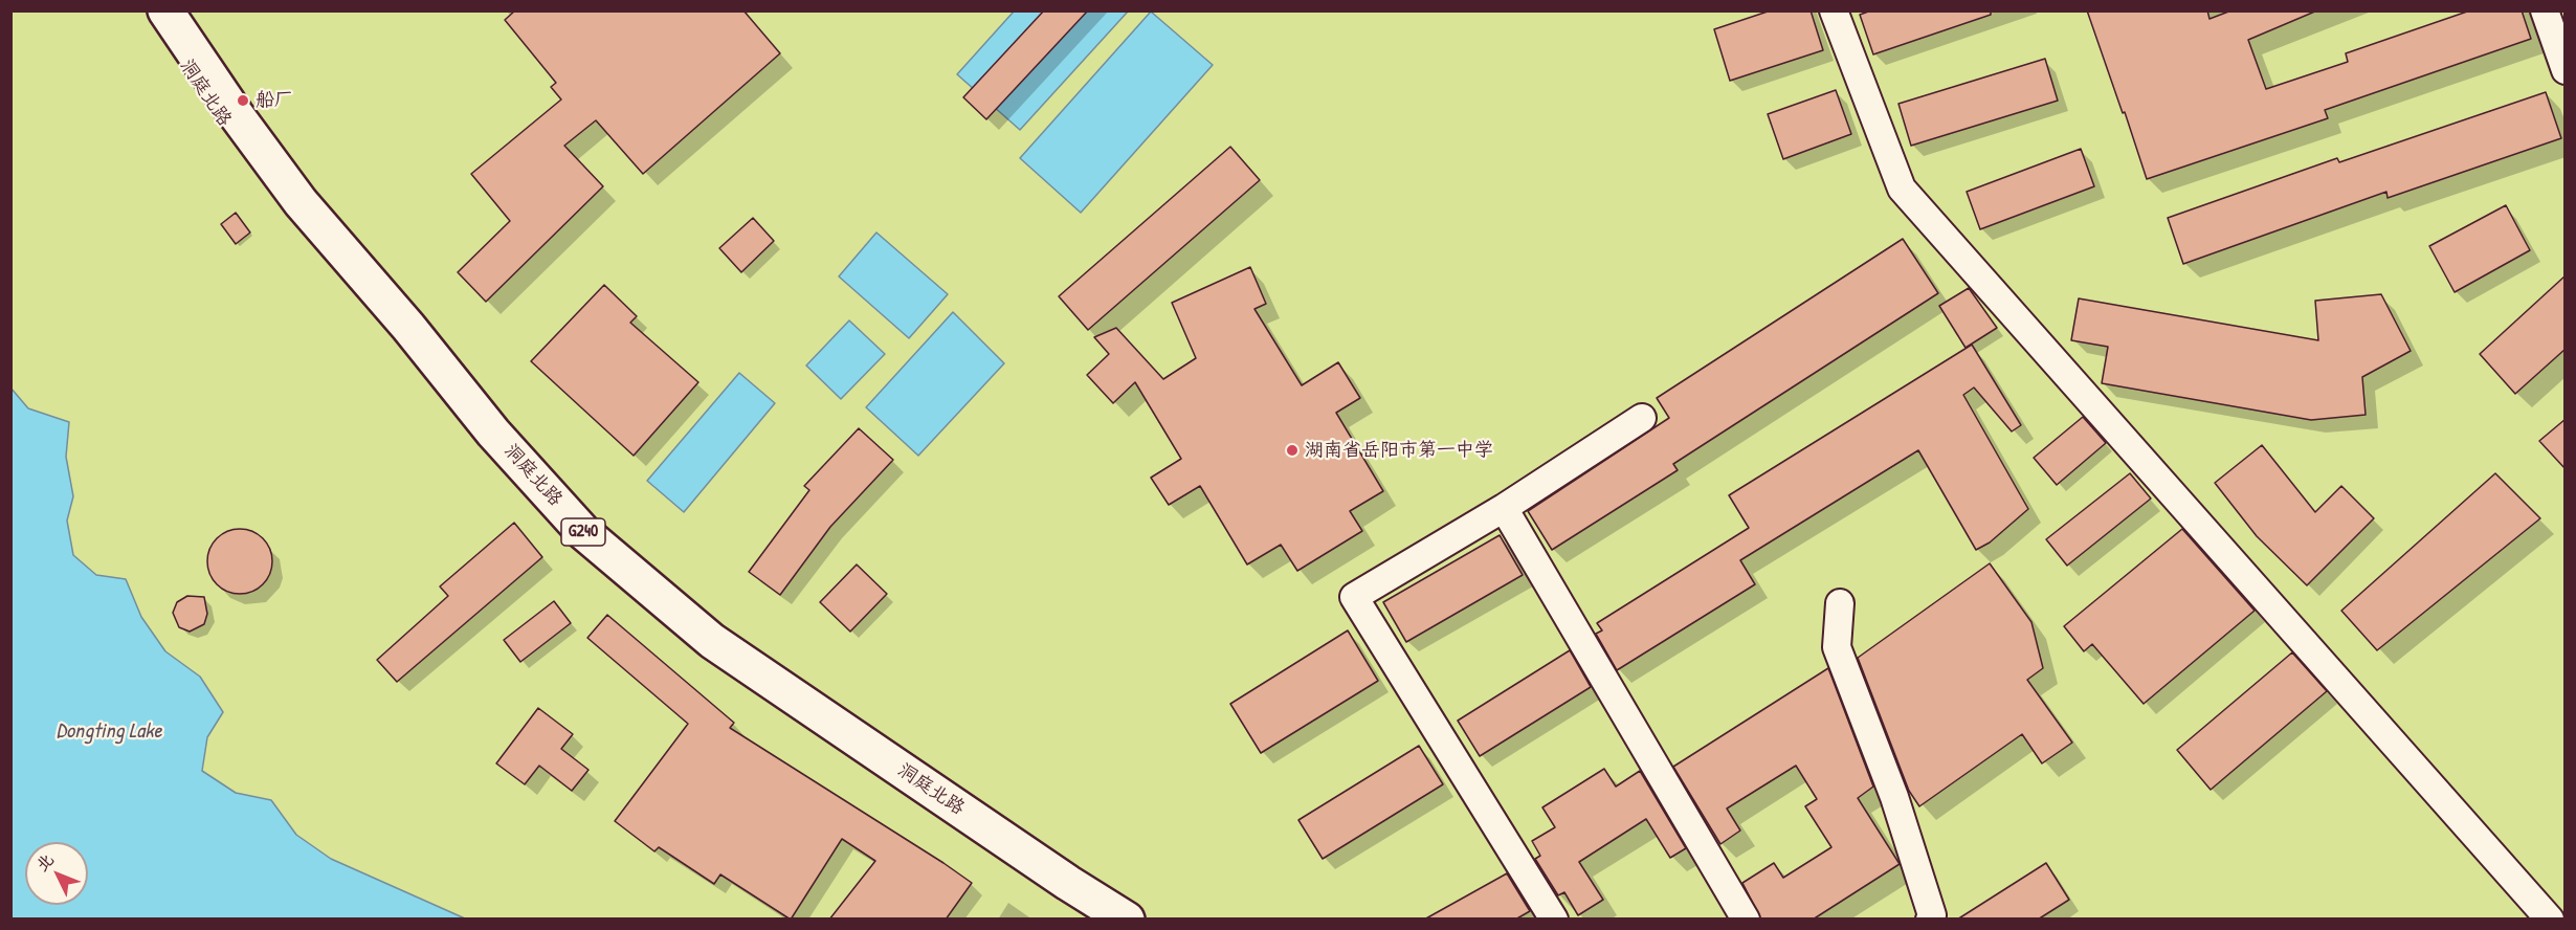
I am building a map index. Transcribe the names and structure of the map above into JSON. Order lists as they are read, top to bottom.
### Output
{
  "streets": {
    "main road": ["洞庭北路", "G240"]
  },
  "water": ["Dongting Lake"],
  "places": ["船厂", "湖南省岳阳市第一中学"],
  "north": "top left"
}
